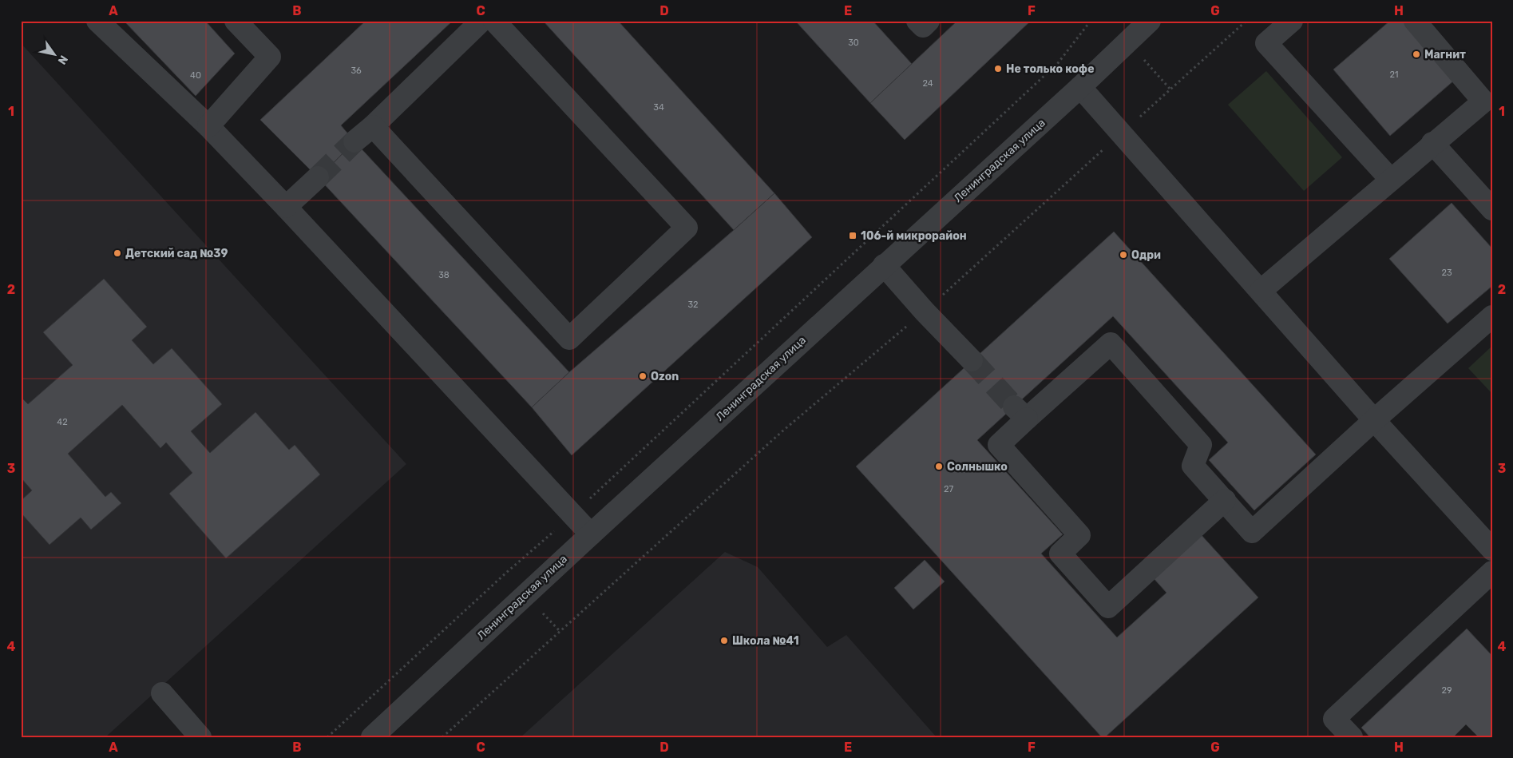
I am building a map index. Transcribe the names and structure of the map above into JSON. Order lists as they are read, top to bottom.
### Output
{
  "streets": {
    "street": ["Ленинградская улица"]
  },
  "places": {
    "other": [
      "Магнит",
      "Не только кофе",
      "Детский сад №39",
      "Одри",
      "Ozon",
      "Солнышко",
      "Школа №41"
    ],
    "transit": ["106-й микрорайон"]
  },
  "house_numbers": [
    "30",
    "36",
    "21",
    "40",
    "24",
    "34",
    "23",
    "38",
    "32",
    "42",
    "27",
    "29"
  ],
  "north": "bottom right",
  "grid": {
    "columns": [
      "A",
      "B",
      "C",
      "D",
      "E",
      "F",
      "G",
      "H"
    ],
    "rows": [
      "1",
      "2",
      "3",
      "4"
    ]
  }
}
